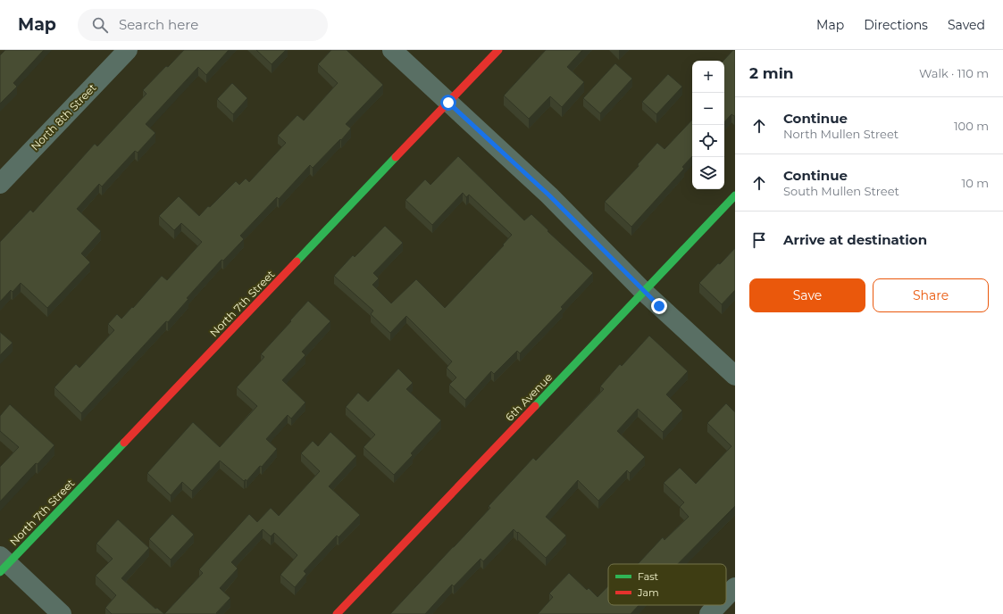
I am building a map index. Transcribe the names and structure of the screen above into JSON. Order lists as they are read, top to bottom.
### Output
{
  "streets": {
    "street": ["North 8th Street", "North 7th Street", "6th Avenue"]
  },
  "legend": ["Fast", "Jam"],
  "page": {
    "header": "Map",
    "search": "Search here",
    "nav": ["Map", "Directions", "Saved"],
    "heading": ["2 min", "Walk · 110 m"],
    "map_buttons": ["+", "−"],
    "list": [
      ["Continue", "North Mullen Street", "100 m"],
      ["Continue", "South Mullen Street", "10 m"],
      "Arrive at destination"
    ],
    "buttons": ["Save", "Share"]
  }
}
